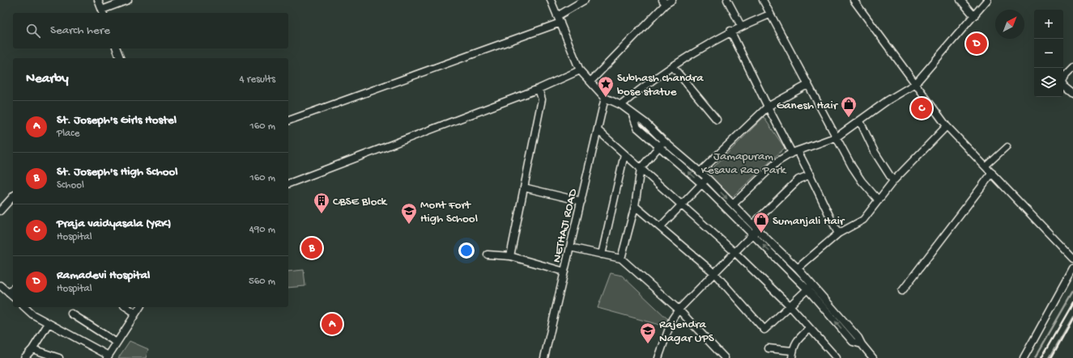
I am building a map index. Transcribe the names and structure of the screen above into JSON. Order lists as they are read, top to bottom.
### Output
{
  "streets": {
    "street": ["NETHAJI ROAD"]
  },
  "parks": ["Jamapuram Kesava Rao Park"],
  "places": {
    "place": ["Subhash chandra bose statue"],
    "shop": ["Ganesh Hair", "Sumanjali Hair"],
    "building": ["CBSE Block"],
    "school or university": ["Mont Fort High School", "Rajendra Nagar UPS"]
  },
  "north": "top right",
  "page": {
    "map_buttons": ["+", "−"],
    "search": "Search here",
    "pins": [
      "D",
      "C",
      "B",
      "A"
    ],
    "heading": ["Nearby", "4 results"],
    "list": [
      {
        "mark": "A",
        "name": "St. Joseph's Girls Hostel",
        "note": "Place",
        "value": "160 m"
      },
      {
        "mark": "B",
        "name": "St. Joseph's High School",
        "note": "School",
        "value": "160 m"
      },
      {
        "mark": "C",
        "name": "Praja vaidyasala (YRK)",
        "note": "Hospital",
        "value": "490 m"
      },
      {
        "mark": "D",
        "name": "Ramadevi Hospital",
        "note": "Hospital",
        "value": "560 m"
      }
    ]
  }
}
